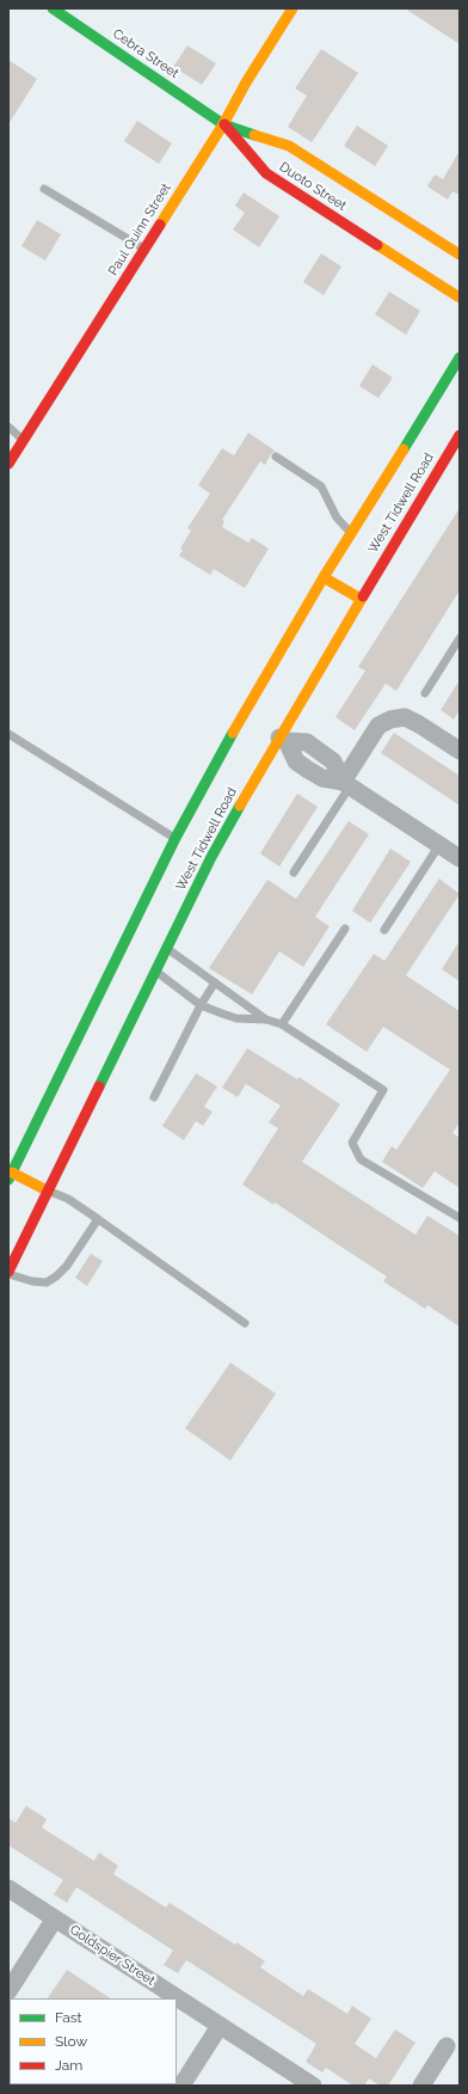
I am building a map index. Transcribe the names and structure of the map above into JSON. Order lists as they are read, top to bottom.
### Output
{
  "streets": {
    "main road": [
      "Cebra Street",
      "Duoto Street",
      "Paul Quinn Street",
      "West Tidwell Road"
    ],
    "street": ["Goldspier Street"]
  },
  "crossings": [
    ["Cebra Street", "Duoto Street"],
    ["Cebra Street", "Paul Quinn Street"],
    ["Duoto Street", "Paul Quinn Street"]
  ],
  "legend": ["Fast", "Slow", "Jam"]
}
